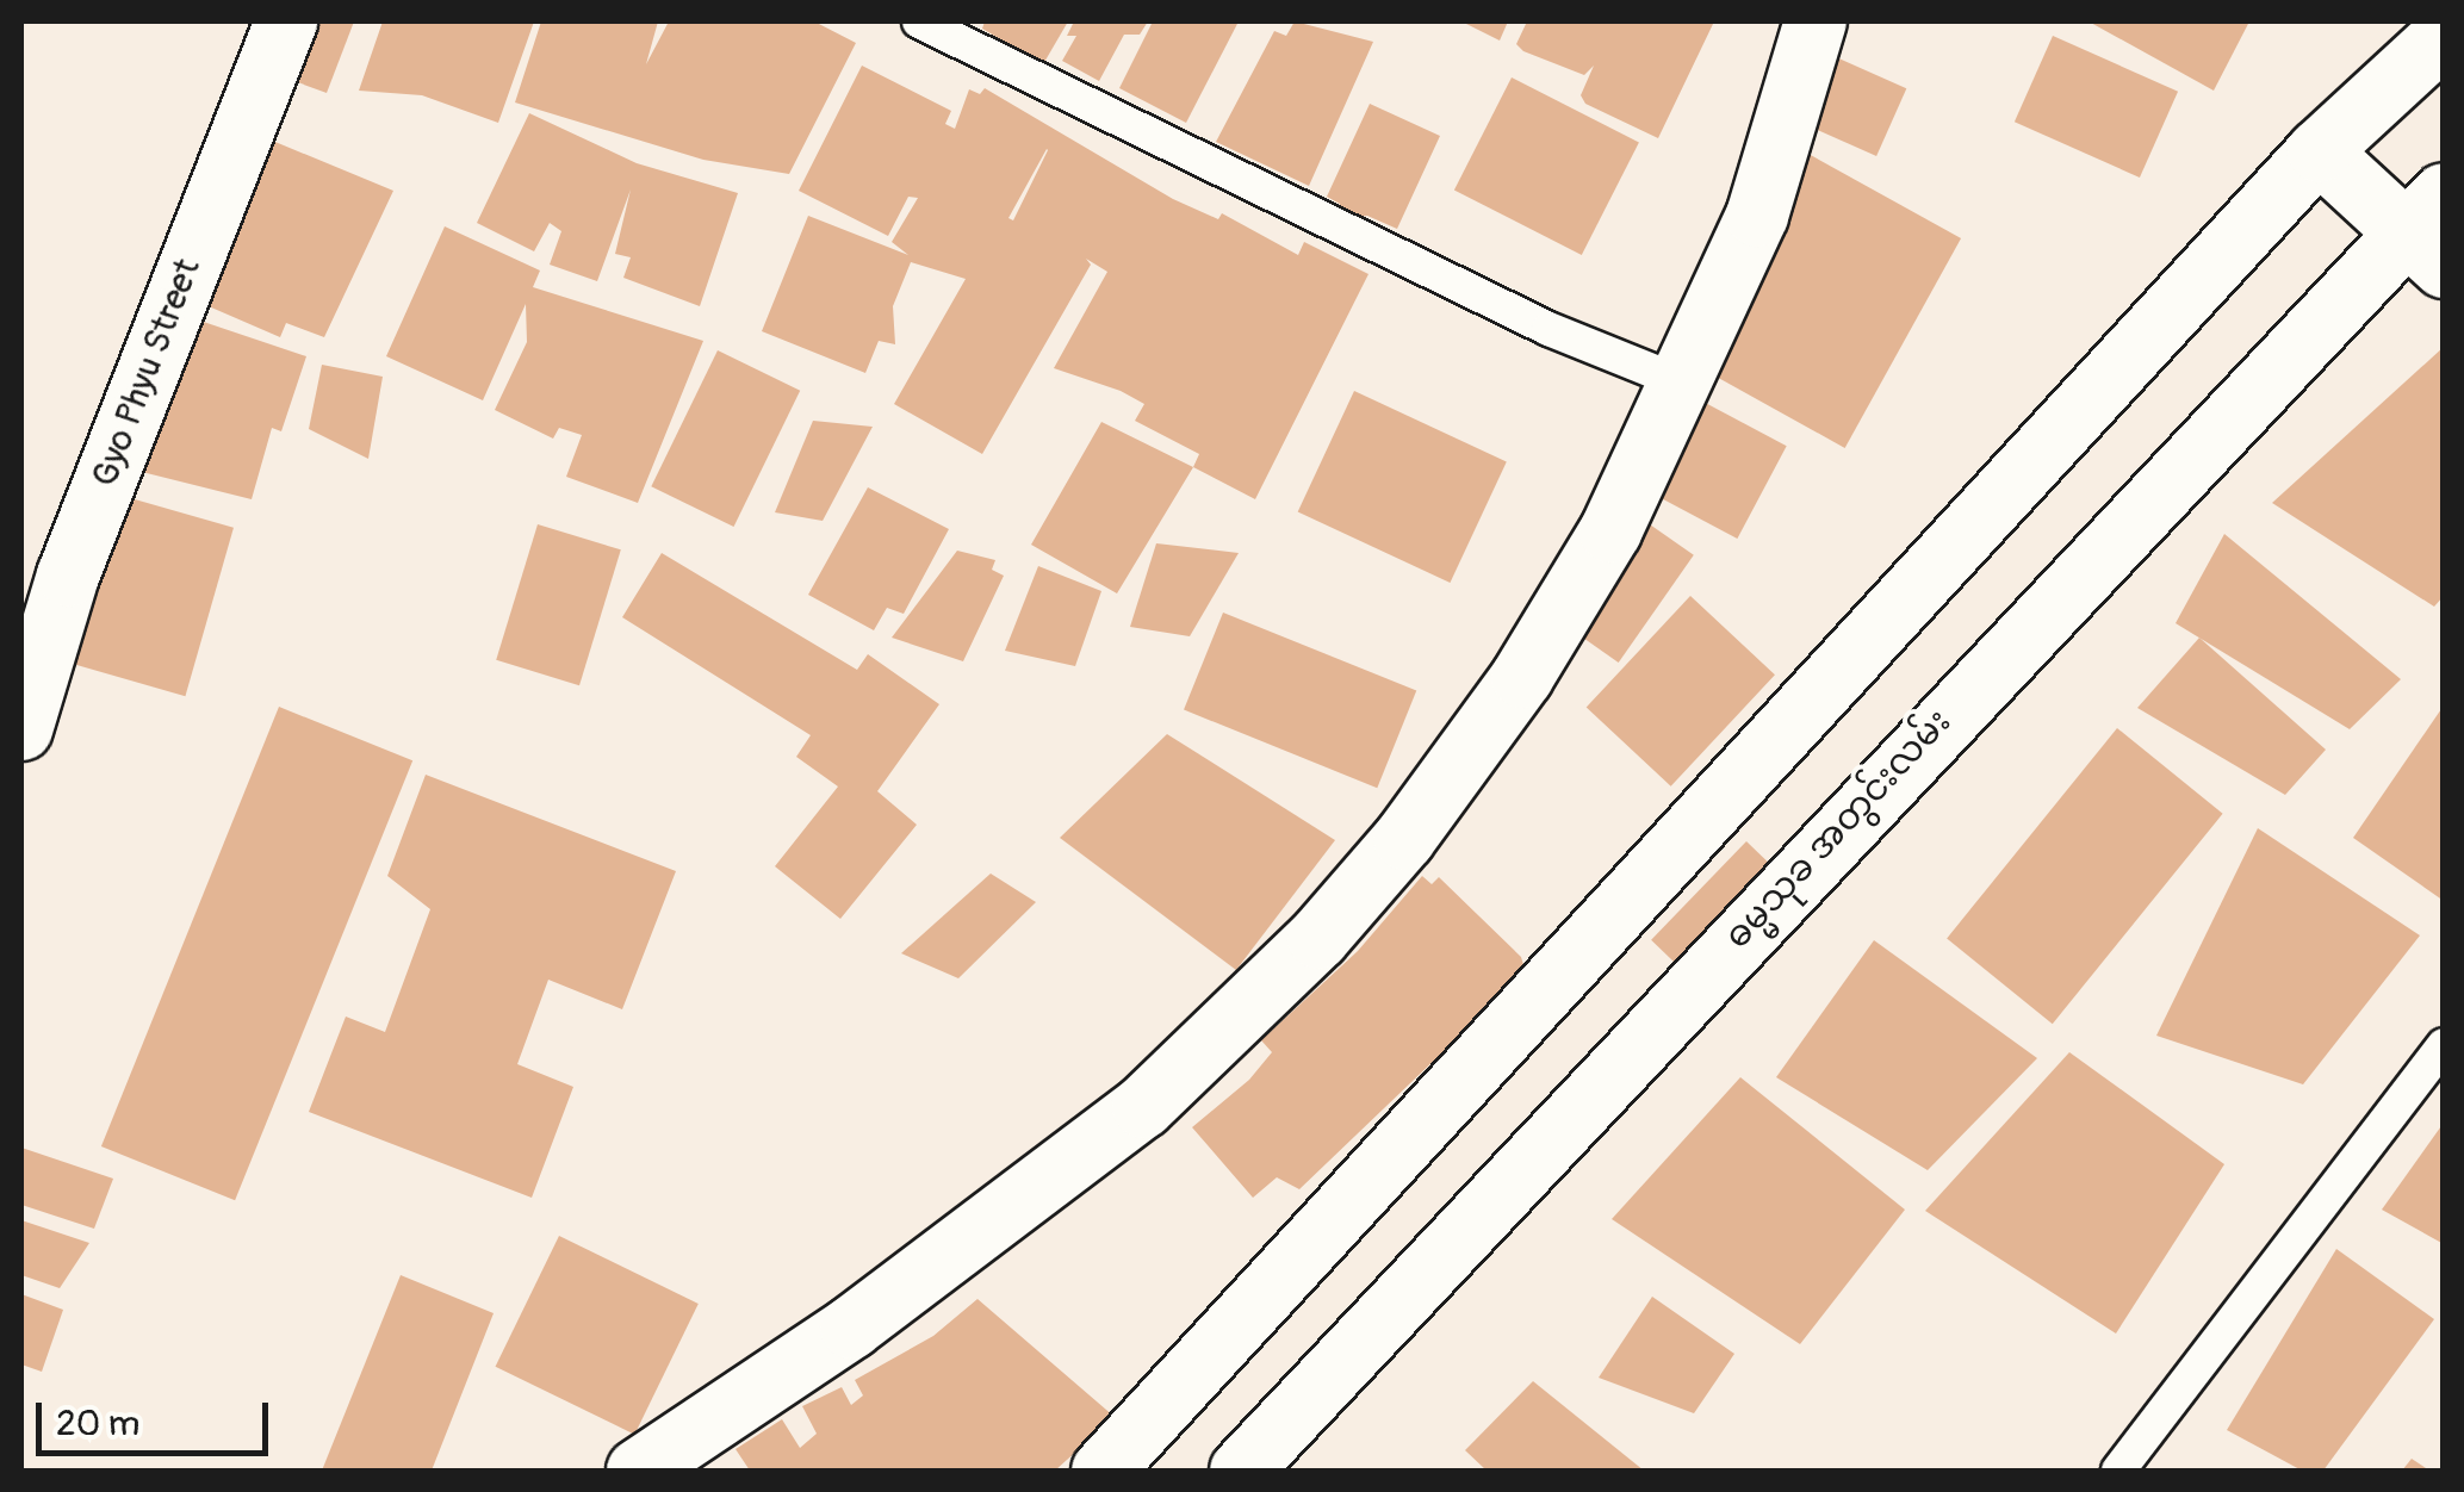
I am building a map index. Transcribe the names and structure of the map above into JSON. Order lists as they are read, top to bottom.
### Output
{
  "streets": {
    "street": ["Gyo Phyu Street", "ဓမ္မသုခ အတွင်းလမ်း"]
  },
  "scale_bar": "20 m"
}
